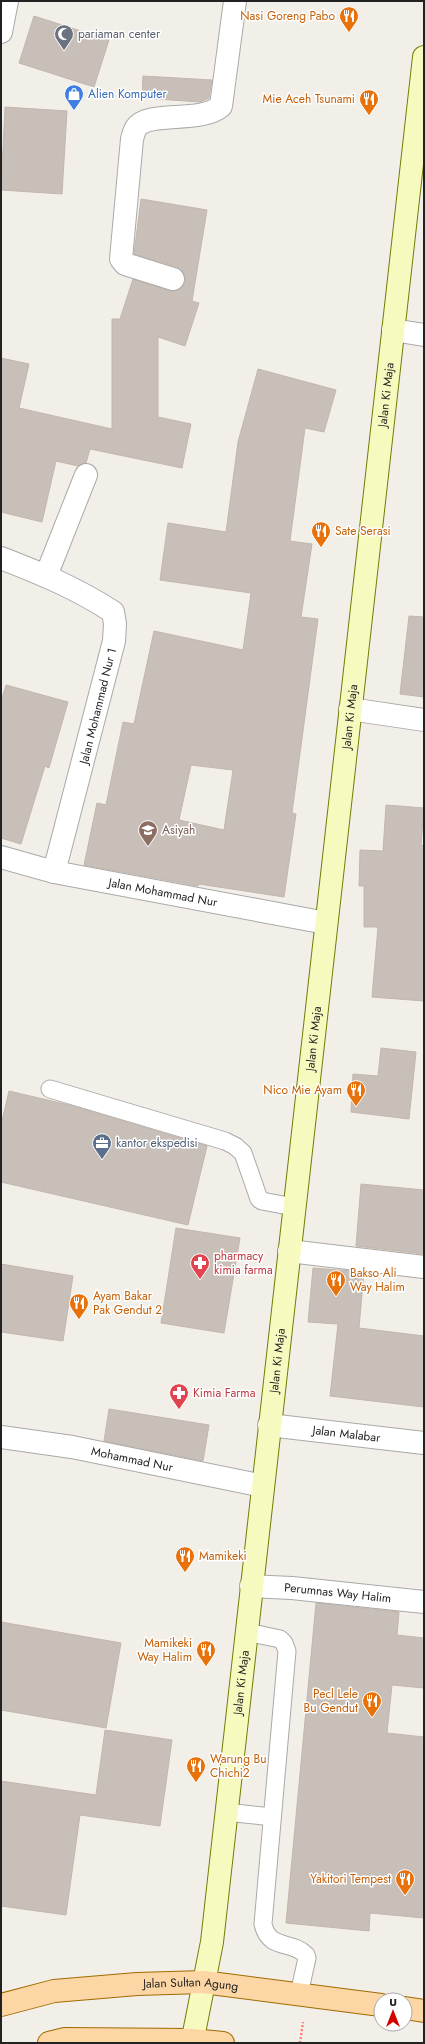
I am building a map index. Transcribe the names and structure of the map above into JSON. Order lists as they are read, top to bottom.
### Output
{
  "streets": {
    "main road": ["Jalan Ki Maja", "Jalan Sultan Agung"],
    "street": [
      "Jalan Mohammad Nur 1",
      "Jalan Mohammad Nur",
      "Jalan Malabar",
      "Mohammad Nur",
      "Perumnas Way Halim"
    ]
  },
  "crossings": [
    ["Jalan Ki Maja", "Jalan Mohammad Nur"],
    ["Jalan Ki Maja", "Jalan Malabar"],
    ["Jalan Ki Maja", "Mohammad Nur"],
    ["Jalan Ki Maja", "Perumnas Way Halim"],
    ["Jalan Ki Maja", "Jalan Sultan Agung"],
    ["Jalan Mohammad Nur 1", "Jalan Mohammad Nur"]
  ],
  "places": {
    "restaurant": [
      "Nasi Goreng Pabo",
      "Mie Aceh Tsunami",
      "Sate Serasi",
      "Nico Mie Ayam",
      "Bakso Ali Way Halim",
      "Ayam Bakar Pak Gendut 2",
      "Mamikeki",
      "Mamikeki Way Halim",
      "Pecl Lele Bu Gendut",
      "Warung Bu Chichi2",
      "Yakitori Tempest"
    ],
    "mosque": ["pariaman center"],
    "shop": ["Alien Komputer"],
    "school or university": ["Asiyah"],
    "office": ["kantor ekspedisi"],
    "pharmacy": ["pharmacy kimia farma", "Kimia Farma"]
  },
  "north": "top"
}
